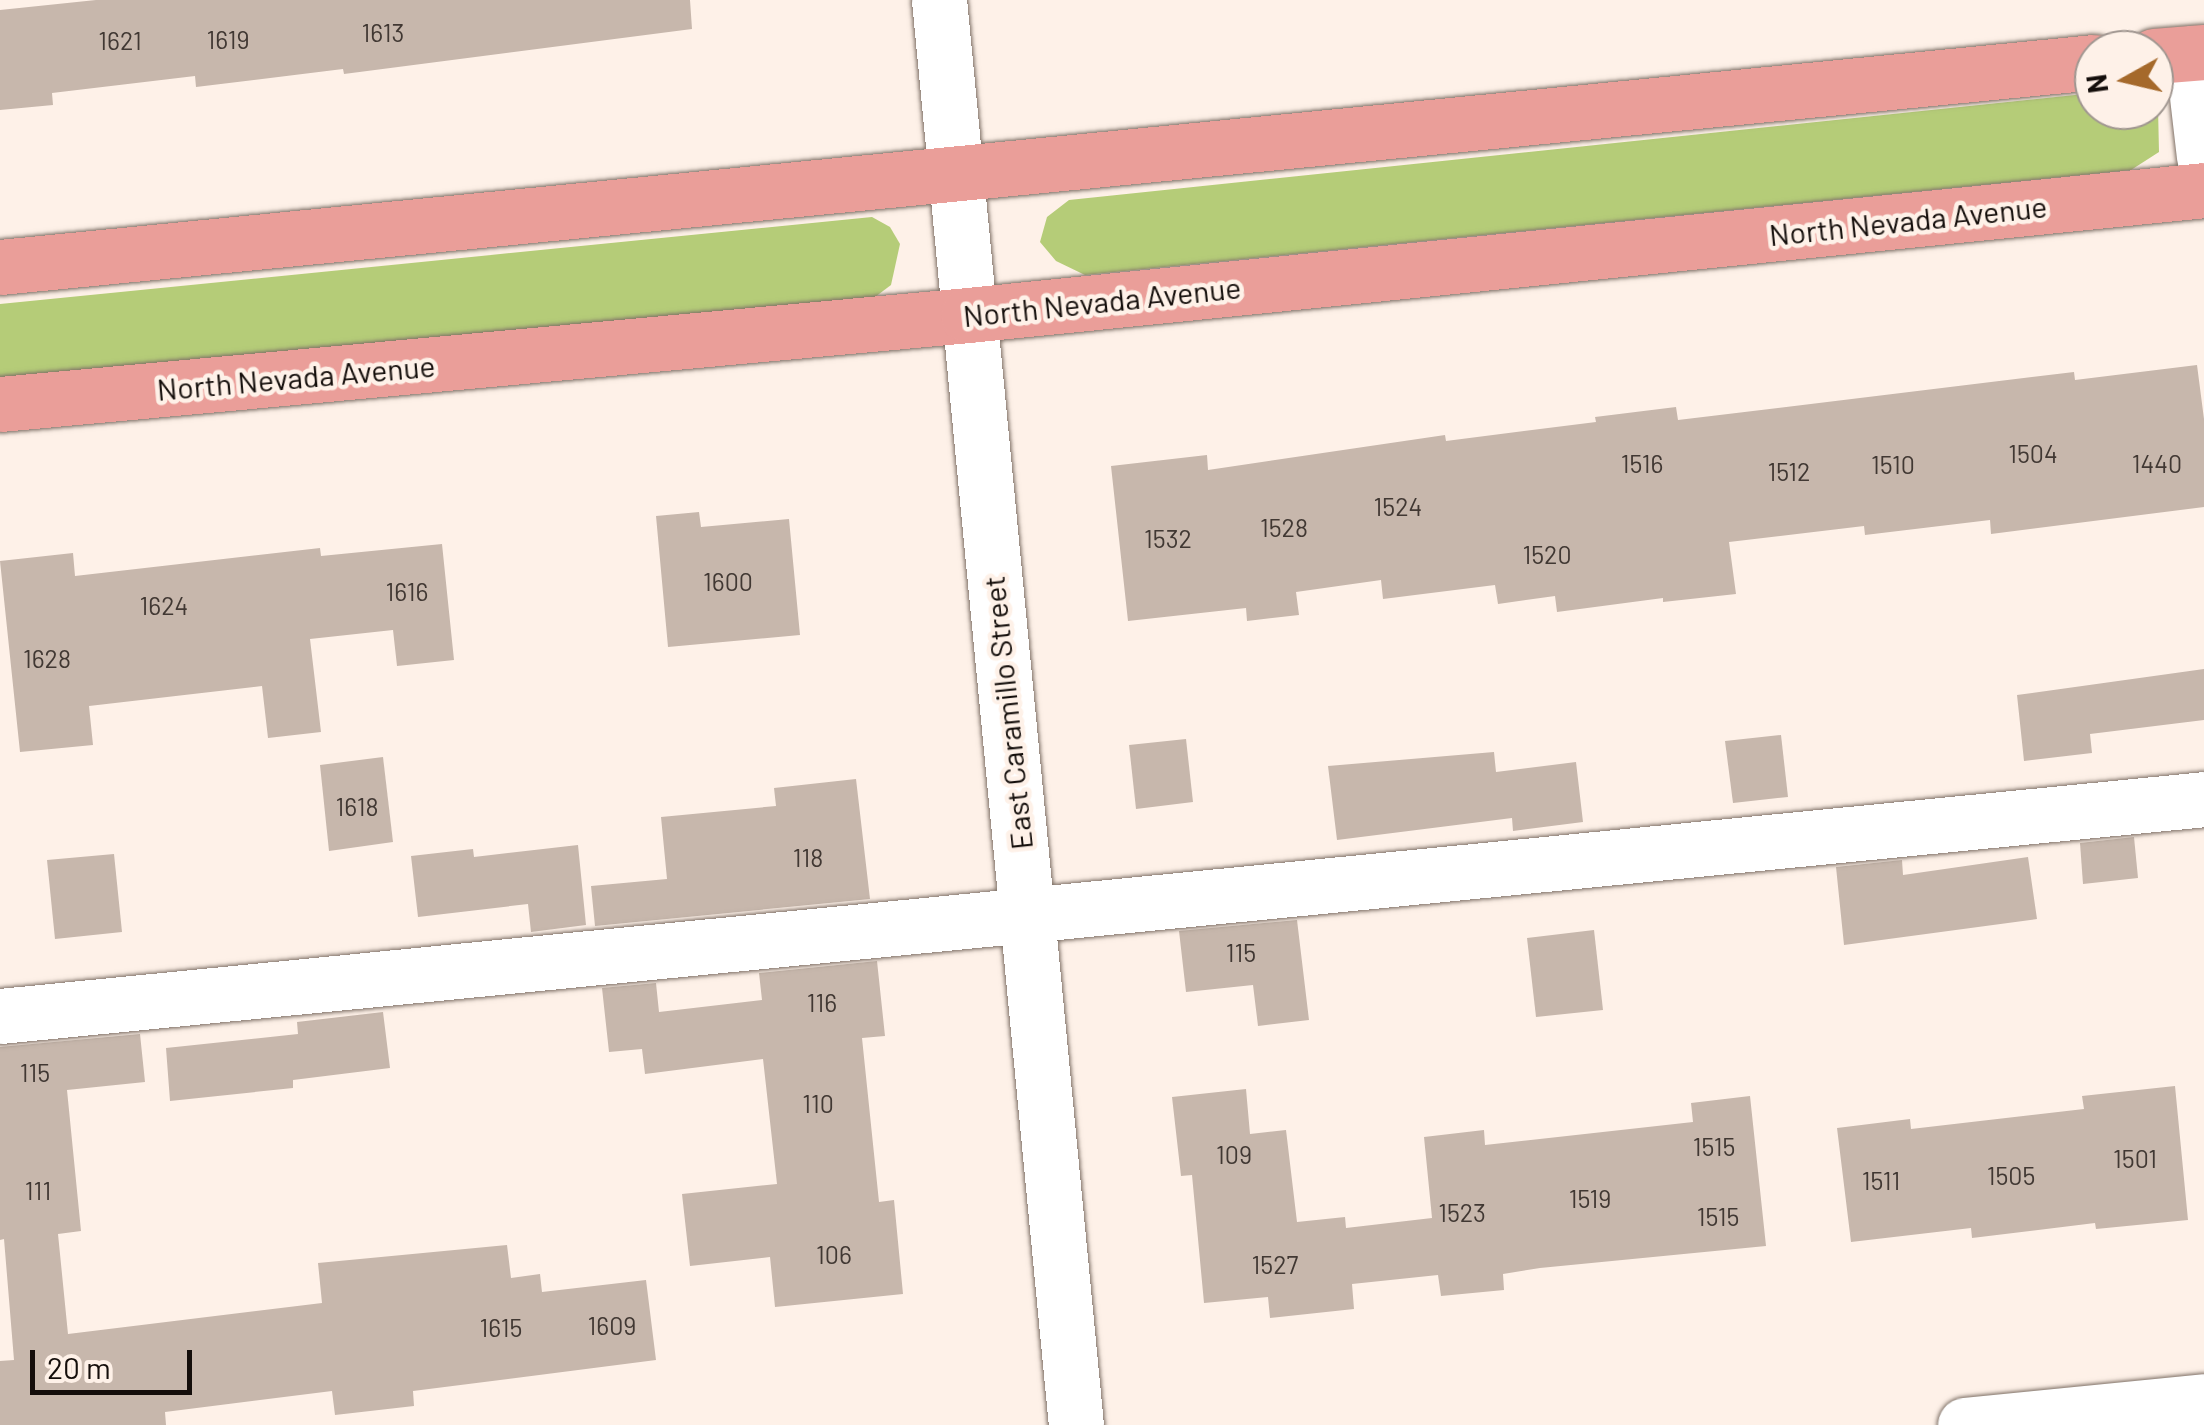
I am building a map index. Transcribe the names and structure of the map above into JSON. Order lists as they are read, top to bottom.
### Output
{
  "streets": {
    "main road": ["North Nevada Avenue"],
    "street": ["East Caramillo Street"]
  },
  "crossings": [
    ["North Nevada Avenue", "East Caramillo Street"]
  ],
  "house_numbers": [
    "1613",
    "1619",
    "1621",
    "1504",
    "1516",
    "1440",
    "1510",
    "1512",
    "1524",
    "1528",
    "1532",
    "1520",
    "1600",
    "1616",
    "1624",
    "1628",
    "1618",
    "118",
    "115",
    "116",
    "115",
    "110",
    "1515",
    "109",
    "1501",
    "1505",
    "1511",
    "111",
    "1519",
    "1523",
    "1515",
    "106",
    "1527",
    "1609",
    "1615"
  ],
  "scale_bar": "20 m",
  "north": "left"
}
